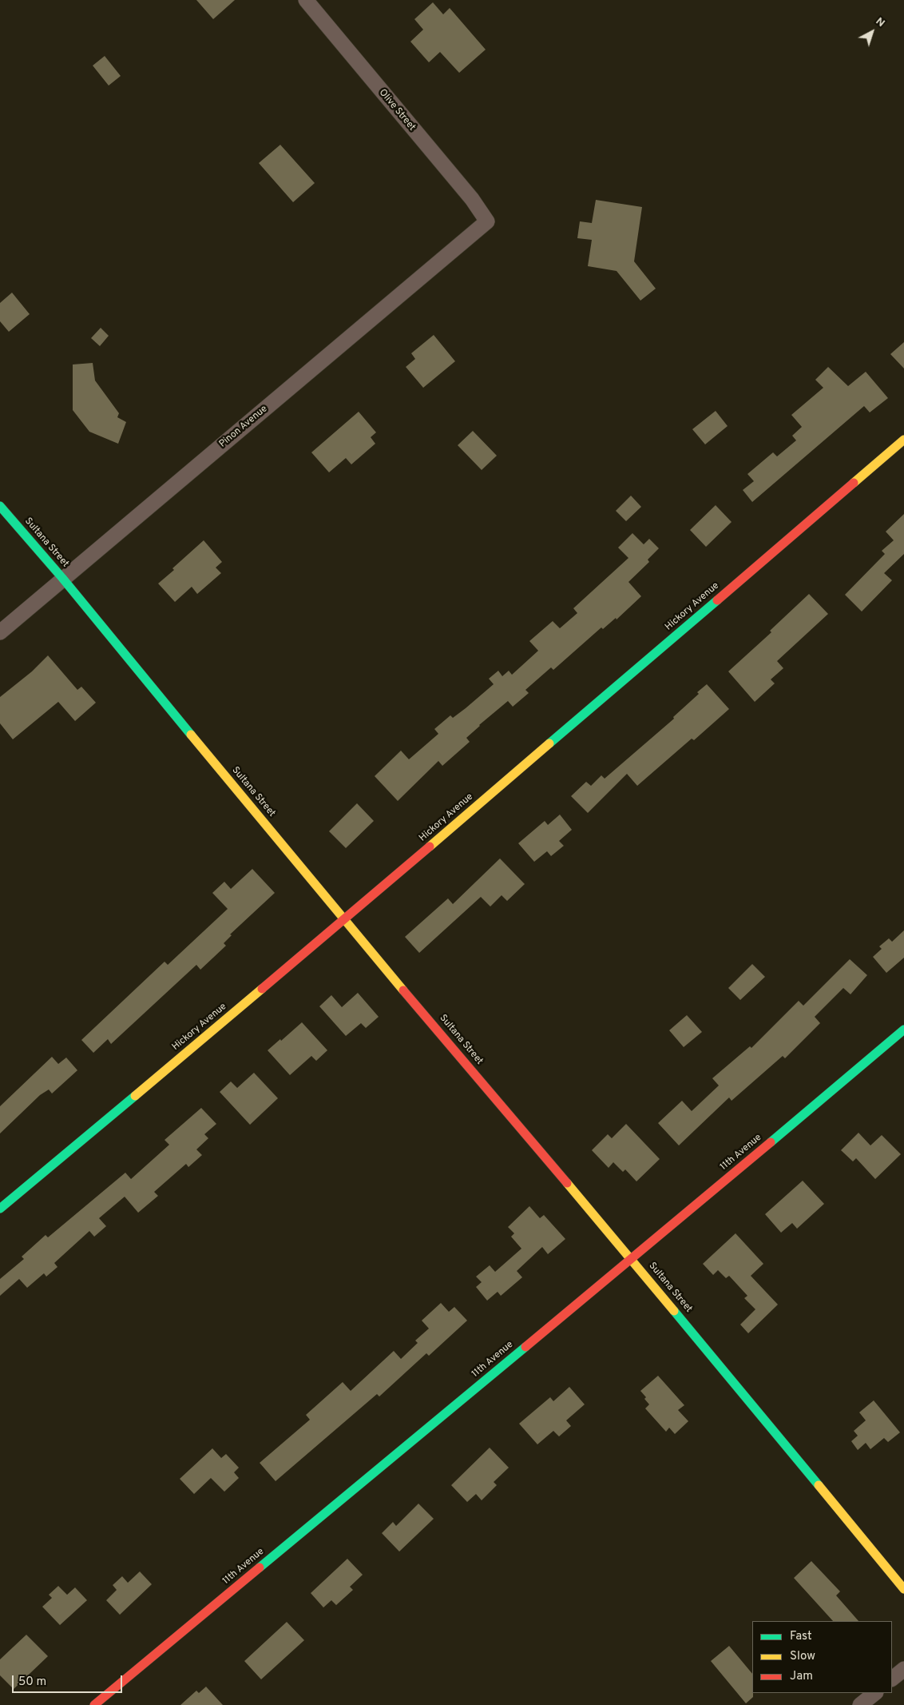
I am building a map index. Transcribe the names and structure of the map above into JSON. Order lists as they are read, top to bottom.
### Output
{
  "streets": {
    "street": [
      "Olive Street",
      "Pinon Avenue",
      "Sultana Street",
      "Hickory Avenue",
      "11th Avenue"
    ]
  },
  "crossings": [
    ["Olive Street", "Pinon Avenue"],
    ["Pinon Avenue", "Sultana Street"],
    ["Sultana Street", "Hickory Avenue"],
    ["Sultana Street", "11th Avenue"]
  ],
  "legend": ["Fast", "Slow", "Jam"],
  "scale_bar": "50 m",
  "north": "top right"
}
